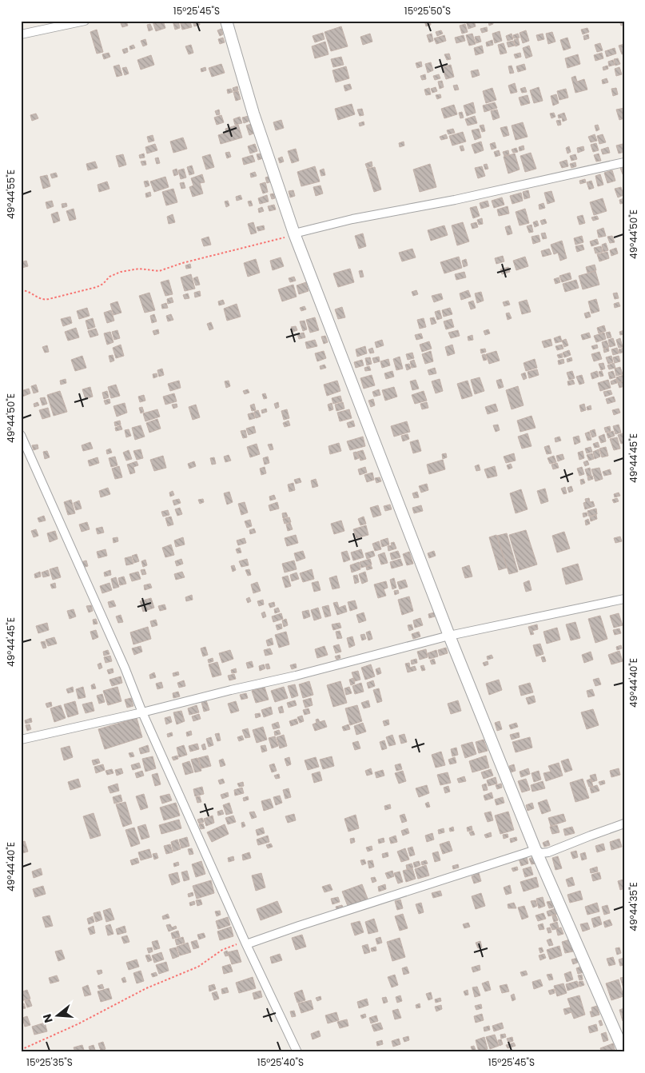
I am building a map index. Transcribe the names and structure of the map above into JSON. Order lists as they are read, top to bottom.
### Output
{
  "north": "left",
  "coordinates": [
    "15°25'45\"S",
    "15°25'50\"S",
    "49°44'55\"E",
    "49°44'50\"E",
    "49°44'45\"E",
    "49°44'40\"E",
    "49°44'35\"E",
    "15°25'35\"S",
    "15°25'40\"S"
  ]
}
